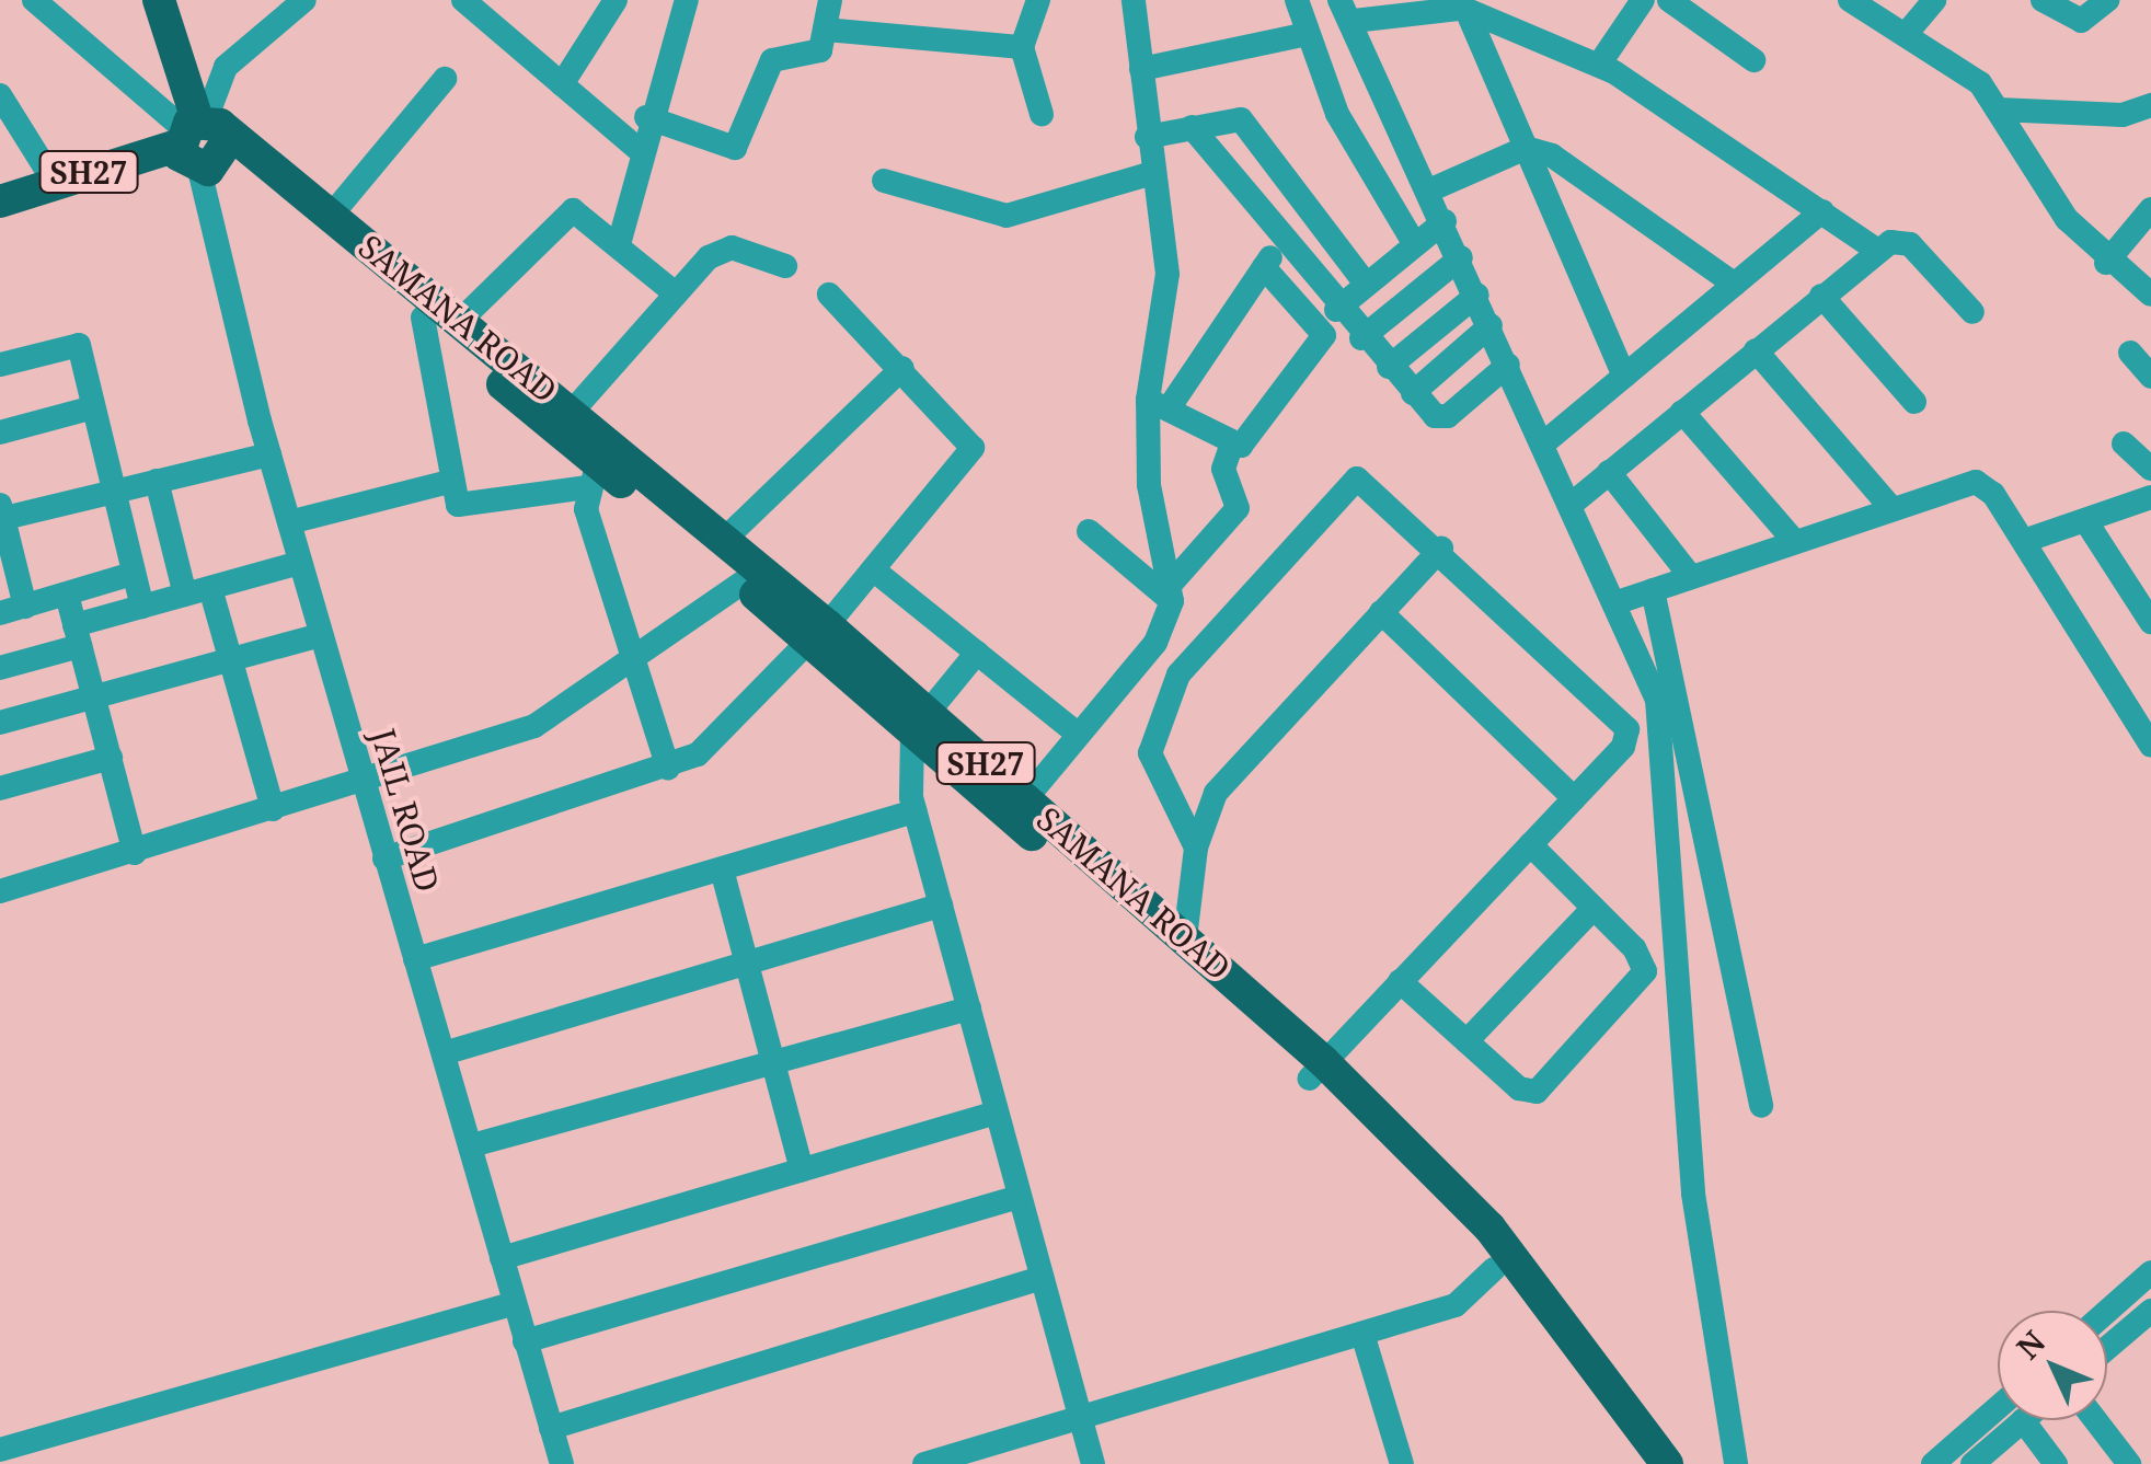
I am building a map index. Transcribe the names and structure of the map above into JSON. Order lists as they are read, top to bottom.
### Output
{
  "streets": {
    "main road": ["SH27", "SAMANA ROAD"],
    "street": ["JAIL ROAD"]
  },
  "crossings": [
    ["SH27", "SAMANA ROAD"],
    ["SH27", "JAIL ROAD"],
    ["SAMANA ROAD", "JAIL ROAD"]
  ],
  "north": "top left"
}
